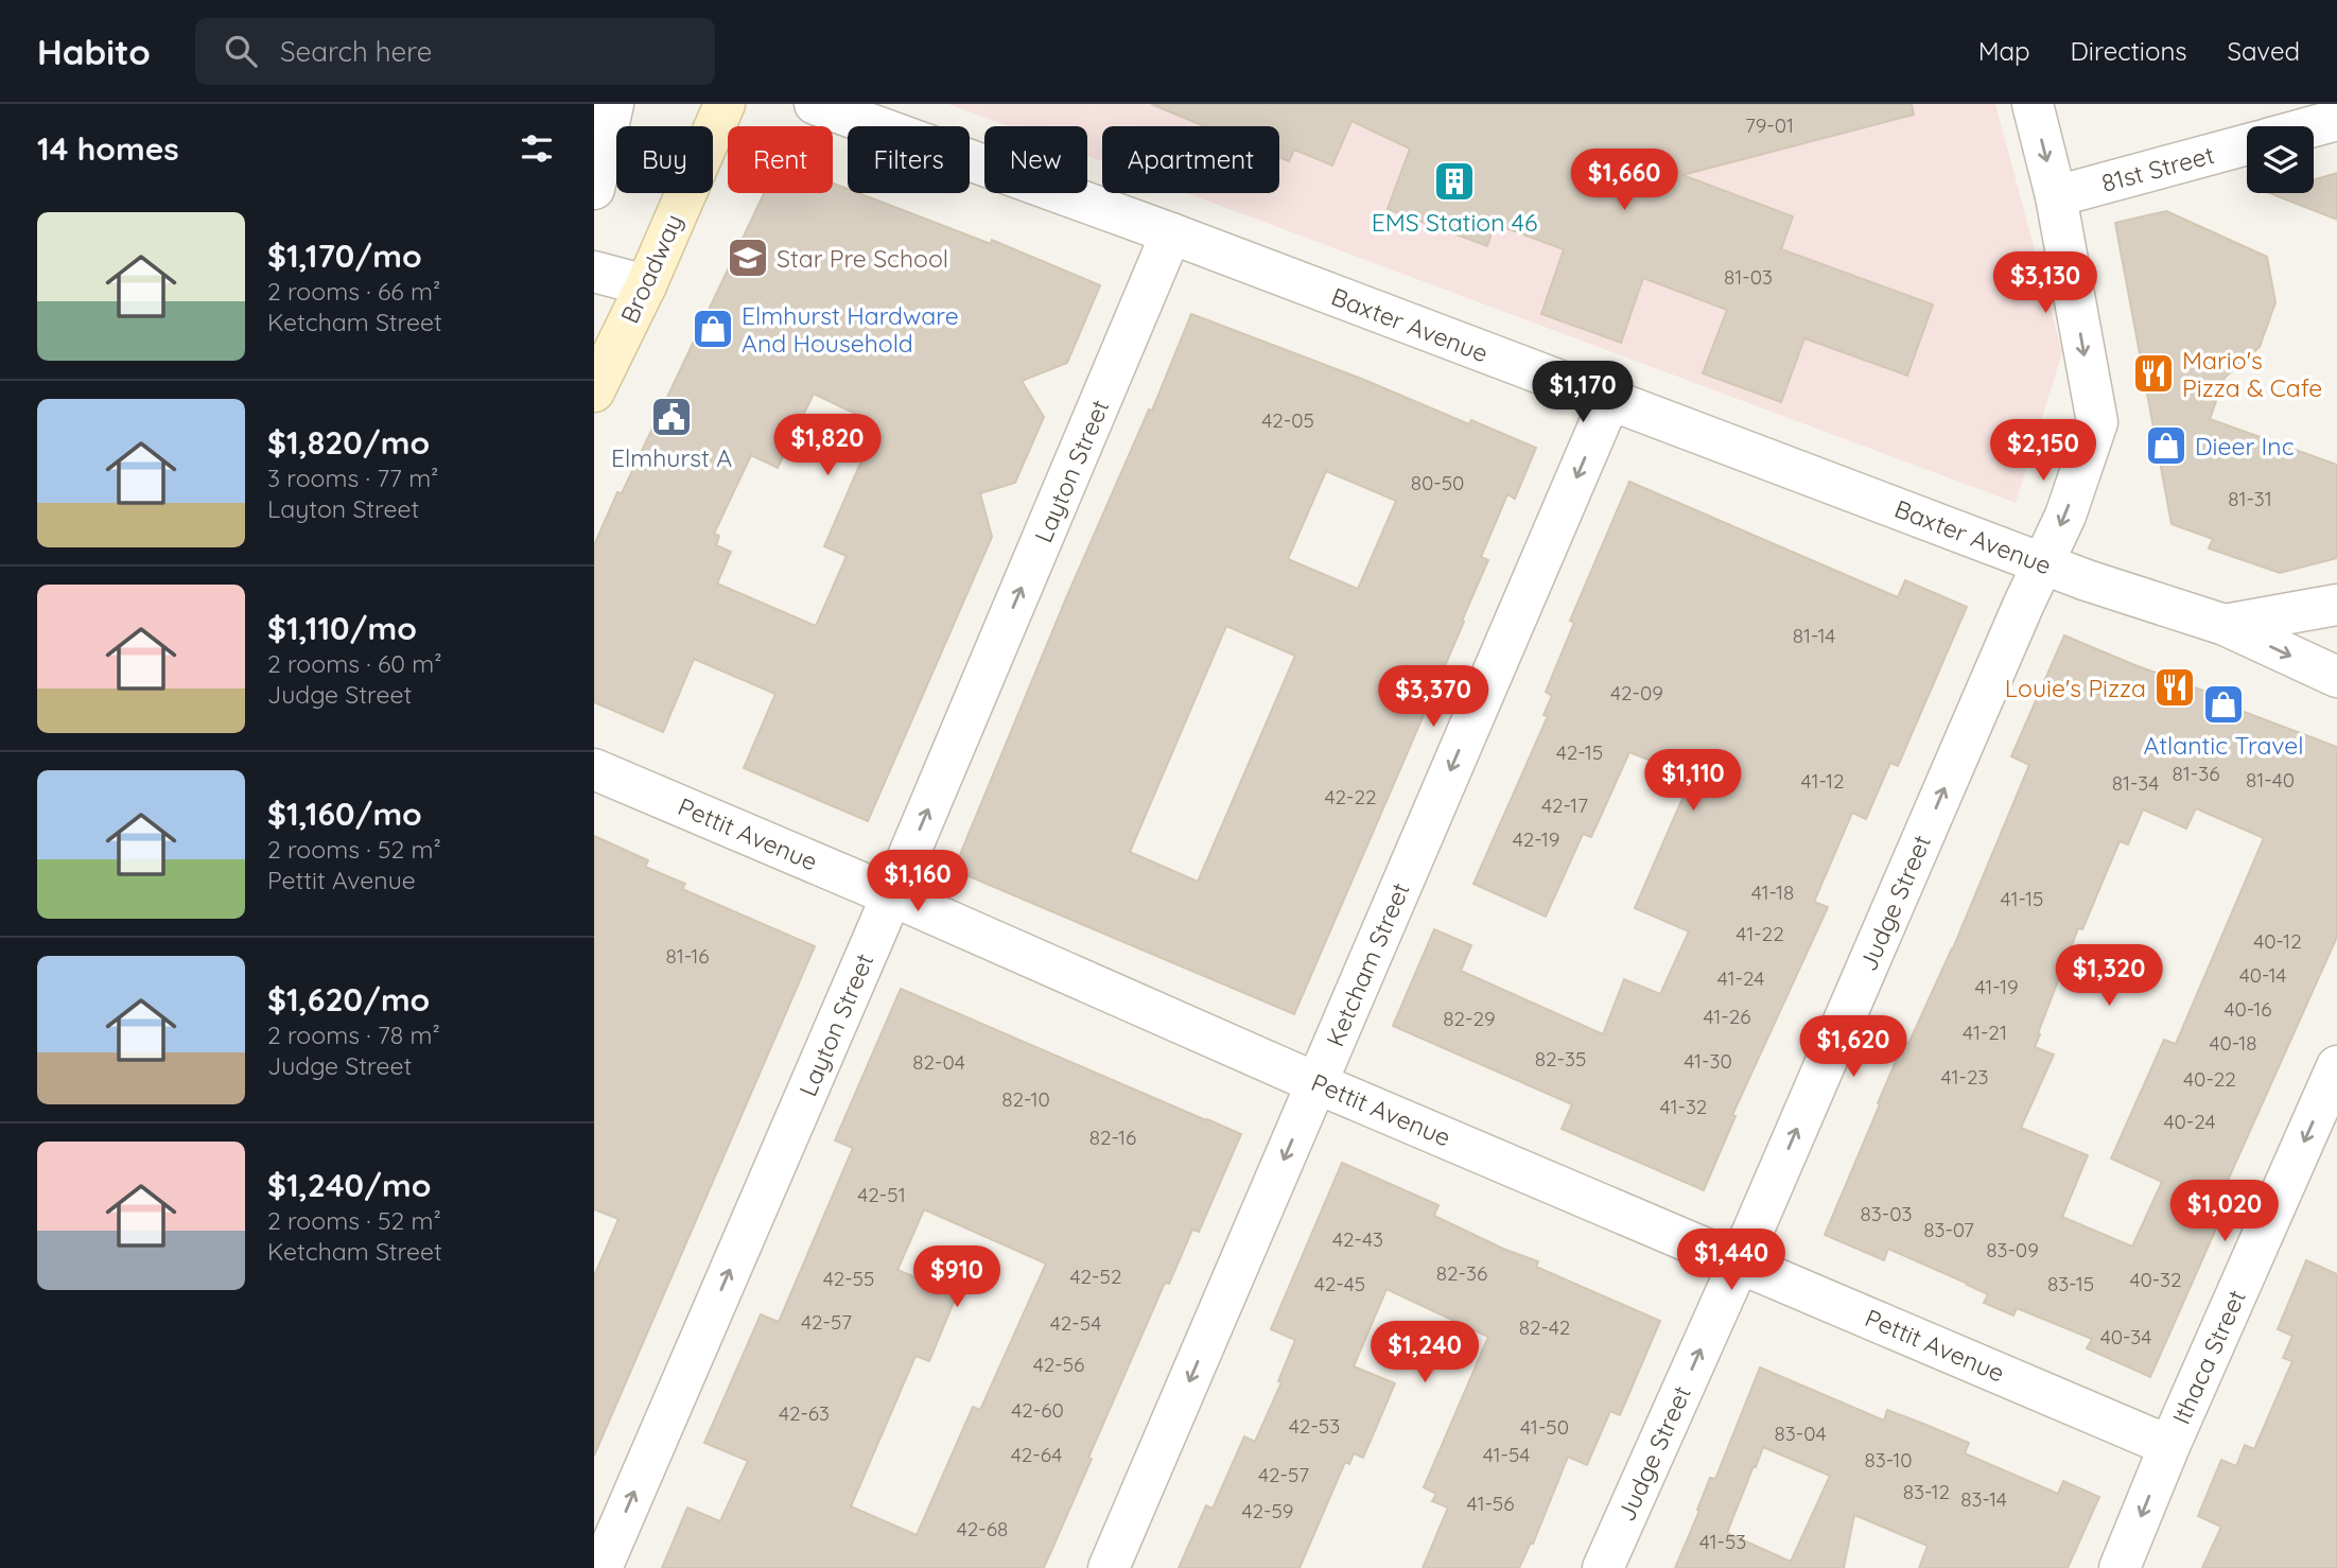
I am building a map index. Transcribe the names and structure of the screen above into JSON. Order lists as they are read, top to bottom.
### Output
{
  "streets": {
    "main road": ["Broadway"],
    "street": [
      "81st Street",
      "Baxter Avenue",
      "Layton Street",
      "Pettit Avenue",
      "Judge Street",
      "Ketcham Street",
      "Ithaca Street"
    ]
  },
  "crossings": [
    ["81st Street", "Judge Street"],
    ["Baxter Avenue", "Layton Street"],
    ["Baxter Avenue", "Judge Street"],
    ["Baxter Avenue", "Ketcham Street"],
    ["Layton Street", "Pettit Avenue"],
    ["Pettit Avenue", "Judge Street"],
    ["Pettit Avenue", "Ketcham Street"],
    ["Pettit Avenue", "Ithaca Street"]
  ],
  "one_way": ["Layton Street", "Ketcham Street", "Ithaca Street"],
  "places": {
    "building": ["EMS Station 46"],
    "school or university": ["Star Pre School"],
    "shop": ["Elmhurst Hardware And Household", "Dieer Inc", "Atlantic Travel"],
    "restaurant": ["Mario's Pizza & Cafe", "Louie's Pizza"],
    "public building": ["Elmhurst A"]
  },
  "house_numbers": [
    "79-01",
    "81-03",
    "42-05",
    "80-50",
    "81-31",
    "81-14",
    "42-09",
    "42-15",
    "81-36",
    "81-40",
    "41-12",
    "81-34",
    "42-22",
    "42-17",
    "42-19",
    "41-18",
    "41-15",
    "41-22",
    "40-12",
    "81-16",
    "40-14",
    "41-24",
    "41-19",
    "40-16",
    "41-26",
    "82-29",
    "41-21",
    "40-18",
    "82-35",
    "41-30",
    "82-04",
    "41-23",
    "40-22",
    "82-10",
    "41-32",
    "40-24",
    "82-16",
    "42-51",
    "83-03",
    "83-07",
    "42-43",
    "83-09",
    "82-36",
    "42-52",
    "42-55",
    "40-32",
    "42-45",
    "83-15",
    "42-57",
    "42-54",
    "82-42",
    "40-34",
    "42-56",
    "42-60",
    "42-63",
    "42-53",
    "41-50",
    "83-04",
    "42-64",
    "41-54",
    "83-10",
    "42-57",
    "83-12",
    "83-14",
    "41-56",
    "42-59",
    "42-68",
    "41-53"
  ],
  "page": {
    "header": "Habito",
    "search": "Search here",
    "nav": ["Map", "Directions", "Saved"],
    "heading": "14 homes",
    "chip": [
      "Buy",
      "Rent",
      "Filters",
      "New",
      "Apartment"
    ],
    "price": [
      "$1,660",
      "$3,130",
      "$1,170",
      "$1,820",
      "$2,150",
      "$3,370",
      "$1,110",
      "$1,160",
      "$1,320",
      "$1,620",
      "$1,020",
      "$1,440",
      "$910",
      "$1,240"
    ],
    "list": [
      {
        "name": "$1,170/mo",
        "note": "2 rooms · 66 m² · Ketcham Street"
      },
      {
        "name": "$1,820/mo",
        "note": "3 rooms · 77 m² · Layton Street"
      },
      {
        "name": "$1,110/mo",
        "note": "2 rooms · 60 m² · Judge Street"
      },
      {
        "name": "$1,160/mo",
        "note": "2 rooms · 52 m² · Pettit Avenue"
      },
      {
        "name": "$1,620/mo",
        "note": "2 rooms · 78 m² · Judge Street"
      },
      {
        "name": "$1,240/mo",
        "note": "2 rooms · 52 m² · Ketcham Street"
      }
    ]
  }
}
